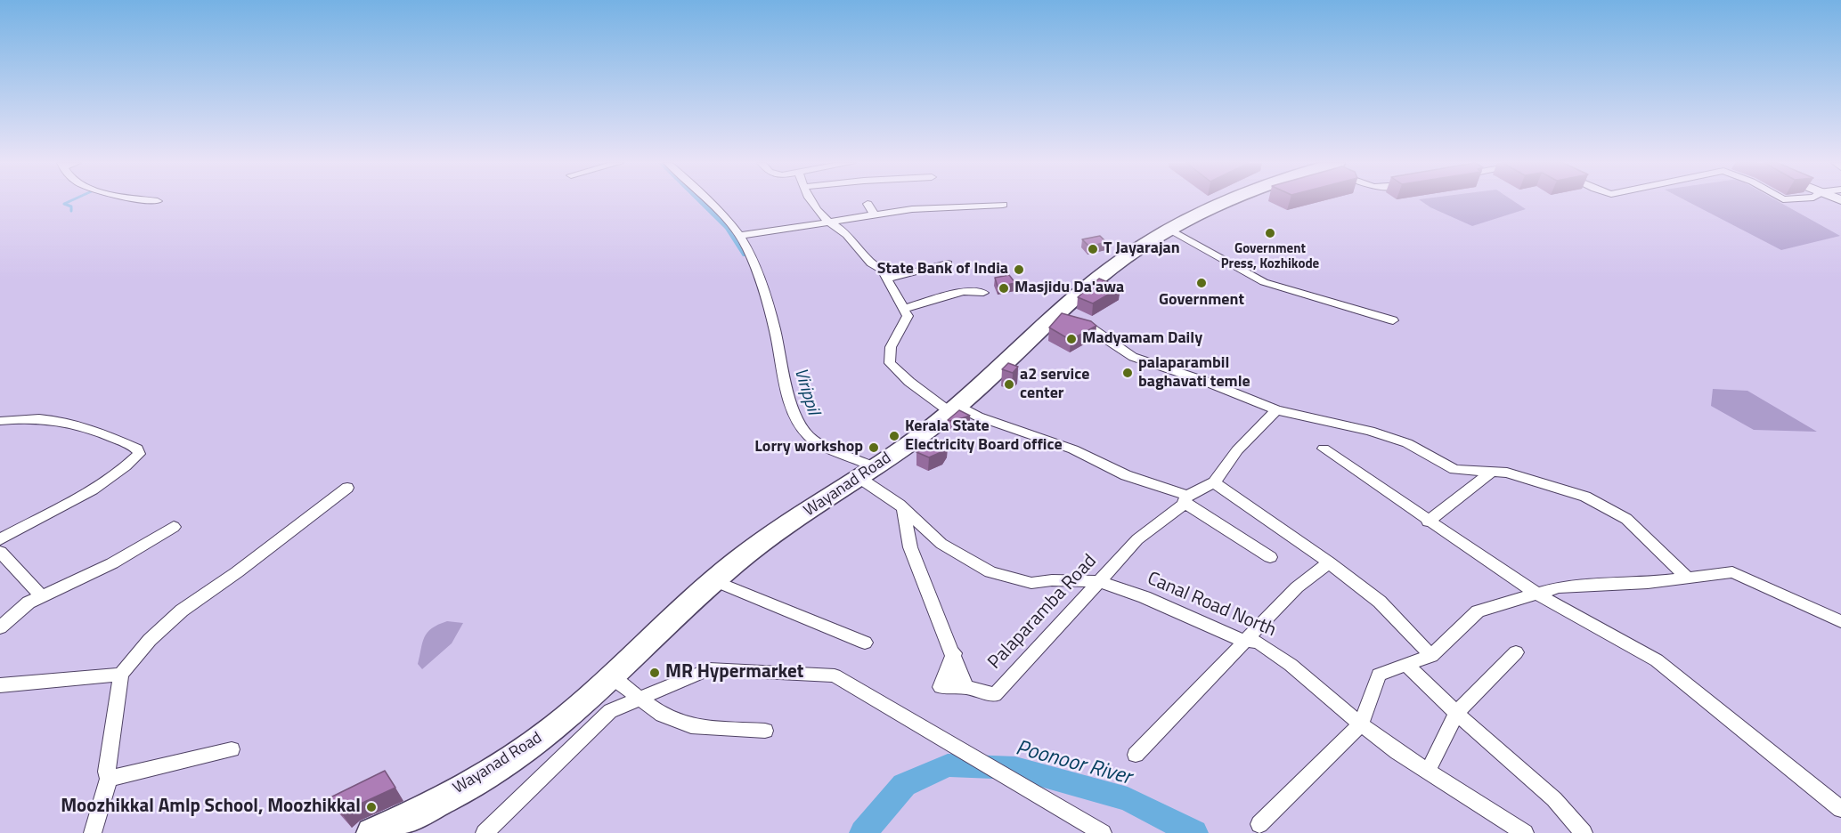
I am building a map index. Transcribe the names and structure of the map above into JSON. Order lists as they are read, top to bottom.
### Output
{
  "streets": {
    "highway": ["Wayanad Road"],
    "street": ["Canal Road North", "Palaparamba Road"]
  },
  "crossings": [
    ["Wayanad Road", "Canal Road North"],
    ["Canal Road North", "Palaparamba Road"]
  ],
  "water": ["Virippil", "Poonoor River"],
  "places": [
    "Government Press, Kozhikode",
    "T Jayarajan",
    "State Bank of India",
    "Government",
    "Masjidu Da'awa",
    "Madyamam Daily",
    "palaparambil baghavati temle",
    "a2 service center",
    "Kerala State Electricity Board office",
    "Lorry workshop",
    "MR Hypermarket",
    "Moozhikkal Amlp School, Moozhikkal"
  ]
}
